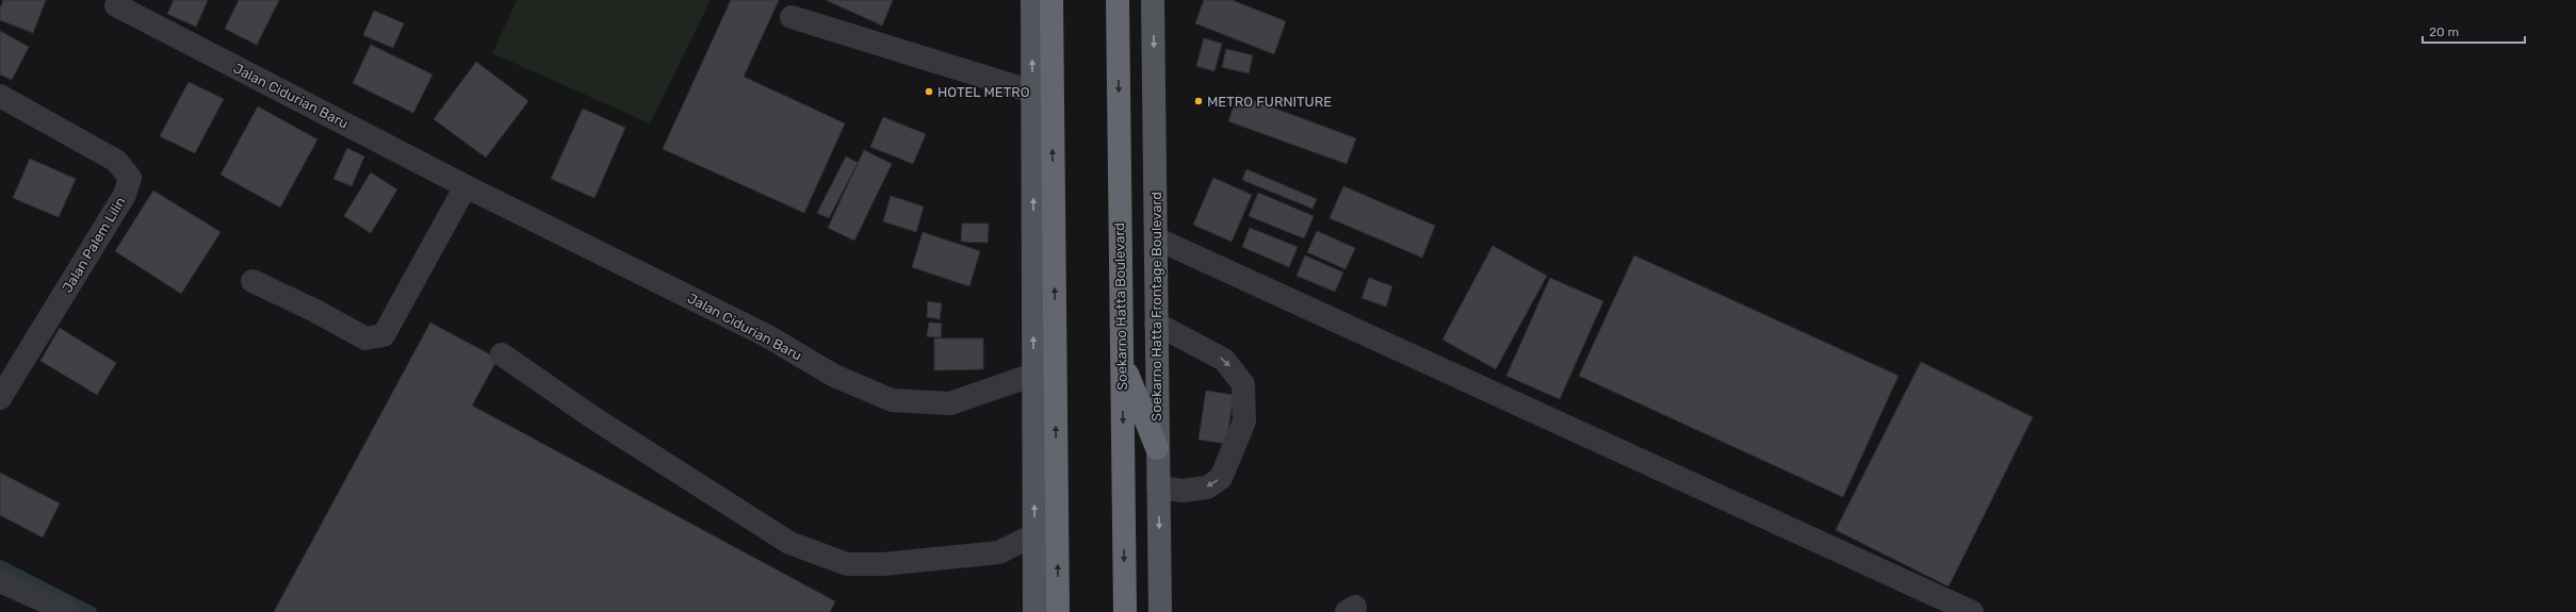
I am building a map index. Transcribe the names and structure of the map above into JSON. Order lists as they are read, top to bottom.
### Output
{
  "streets": {
    "highway": ["Soekarno Hatta Boulevard"],
    "main road": ["Soekarno Hatta Frontage Boulevard"],
    "street": ["Jalan Cidurian Baru", "Jalan Palem Lilin"]
  },
  "places": ["HOTEL METRO", "METRO FURNITURE"],
  "scale_bar": "20 m"
}
